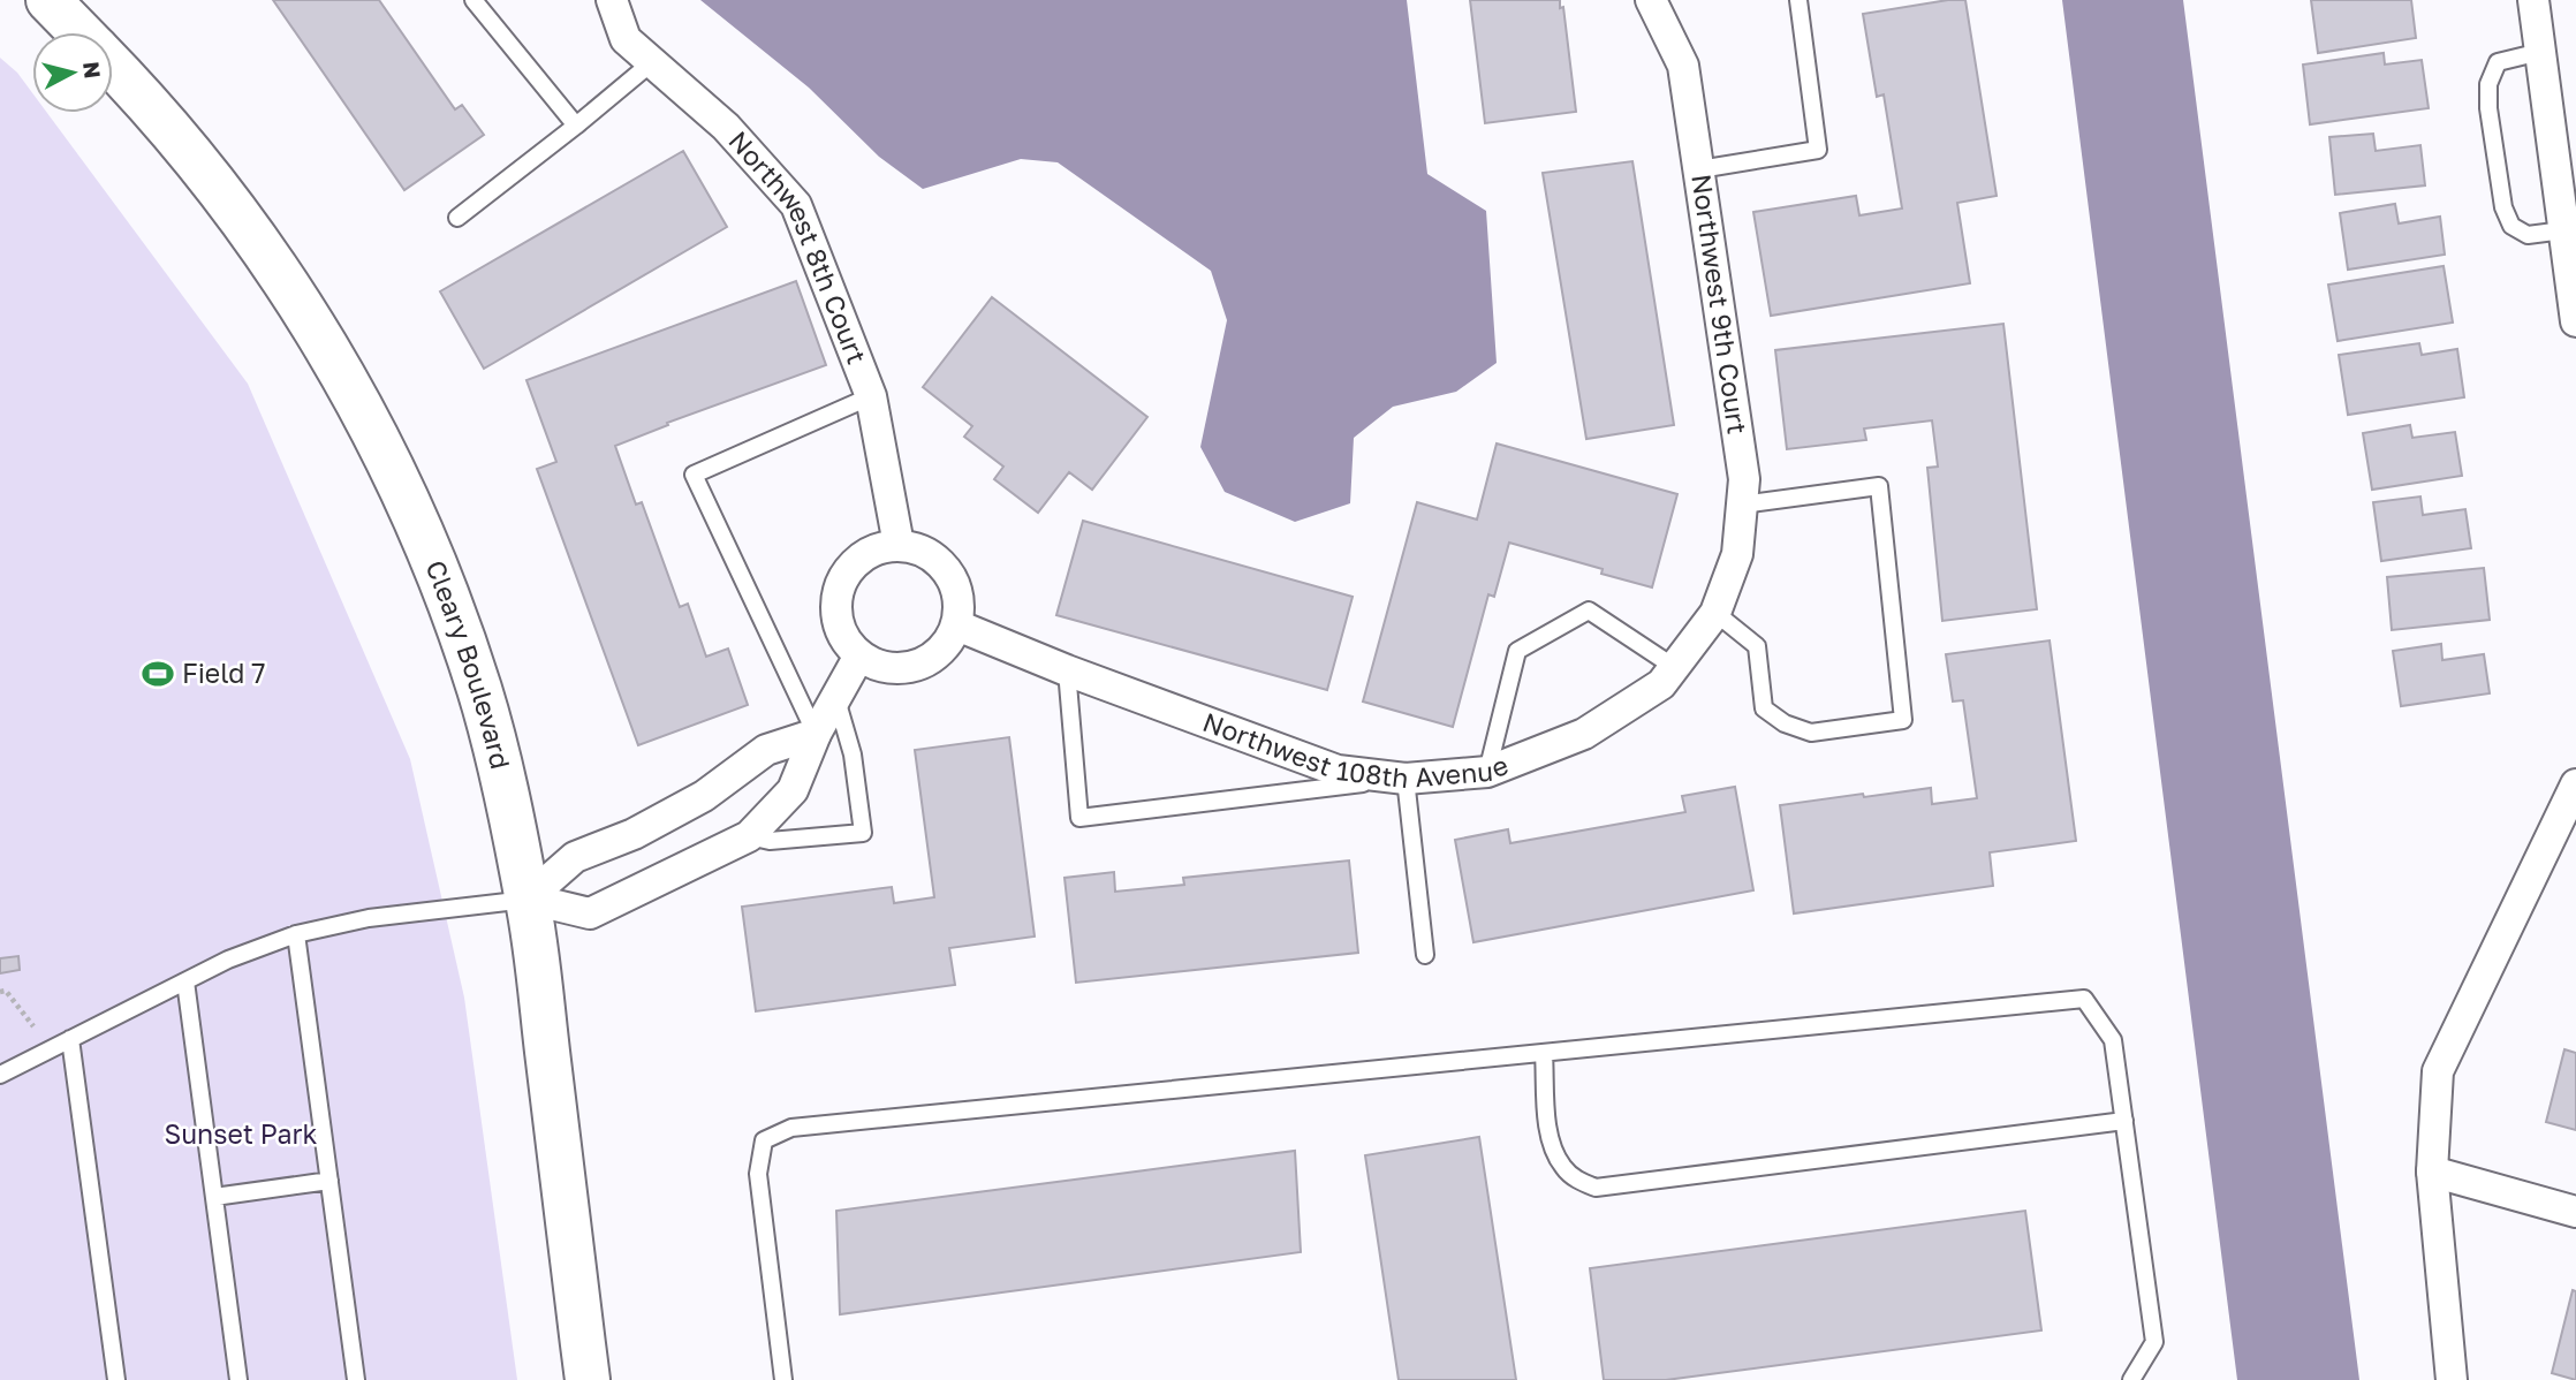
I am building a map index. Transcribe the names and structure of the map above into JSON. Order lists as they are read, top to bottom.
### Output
{
  "streets": {
    "street": [
      "Northwest 8th Court",
      "Northwest 9th Court",
      "Cleary Boulevard",
      "Northwest 108th Avenue"
    ]
  },
  "crossings": [
    ["Northwest 8th Court", "Northwest 108th Avenue"],
    ["Northwest 9th Court", "Northwest 108th Avenue"]
  ],
  "parks": ["Sunset Park"],
  "places": {
    "sports": ["Field 7"]
  },
  "north": "right"
}
